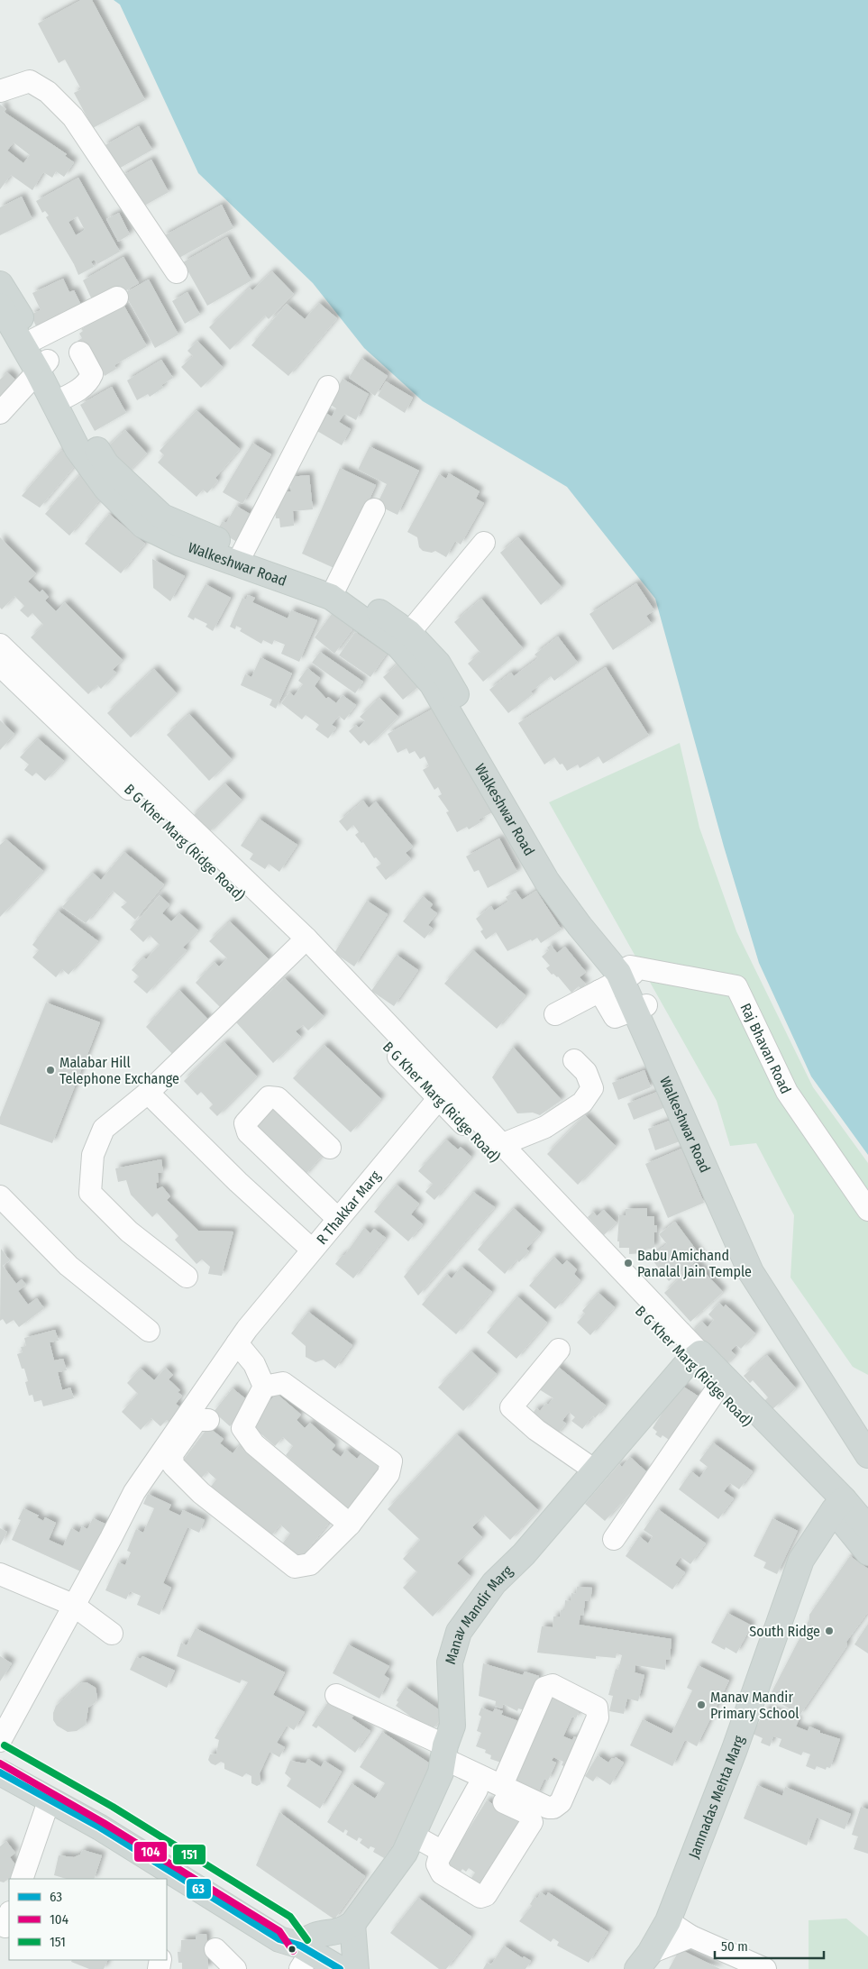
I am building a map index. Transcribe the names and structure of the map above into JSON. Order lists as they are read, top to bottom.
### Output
{
  "streets": {
    "main road": [
      "Walkeshwar Road",
      "B G Kher Marg (Ridge Road)",
      "Manav Mandir Marg",
      "Jamnadas Mehta Marg"
    ],
    "street": ["Raj Bhavan Road", "R Thakkar Marg"]
  },
  "crossings": [
    ["Walkeshwar Road", "Raj Bhavan Road"],
    ["B G Kher Marg (Ridge Road)", "R Thakkar Marg"],
    ["B G Kher Marg (Ridge Road)", "Manav Mandir Marg"],
    ["B G Kher Marg (Ridge Road)", "Jamnadas Mehta Marg"]
  ],
  "places": [
    "Malabar Hill Telephone Exchange",
    "Babu Amichand Panalal Jain Temple",
    "South Ridge",
    "Manav Mandir Primary School"
  ],
  "lines": ["transit line 151", "transit line 104", "transit line 63"],
  "legend": ["63", "104", "151"],
  "scale_bar": "50 m"
}
